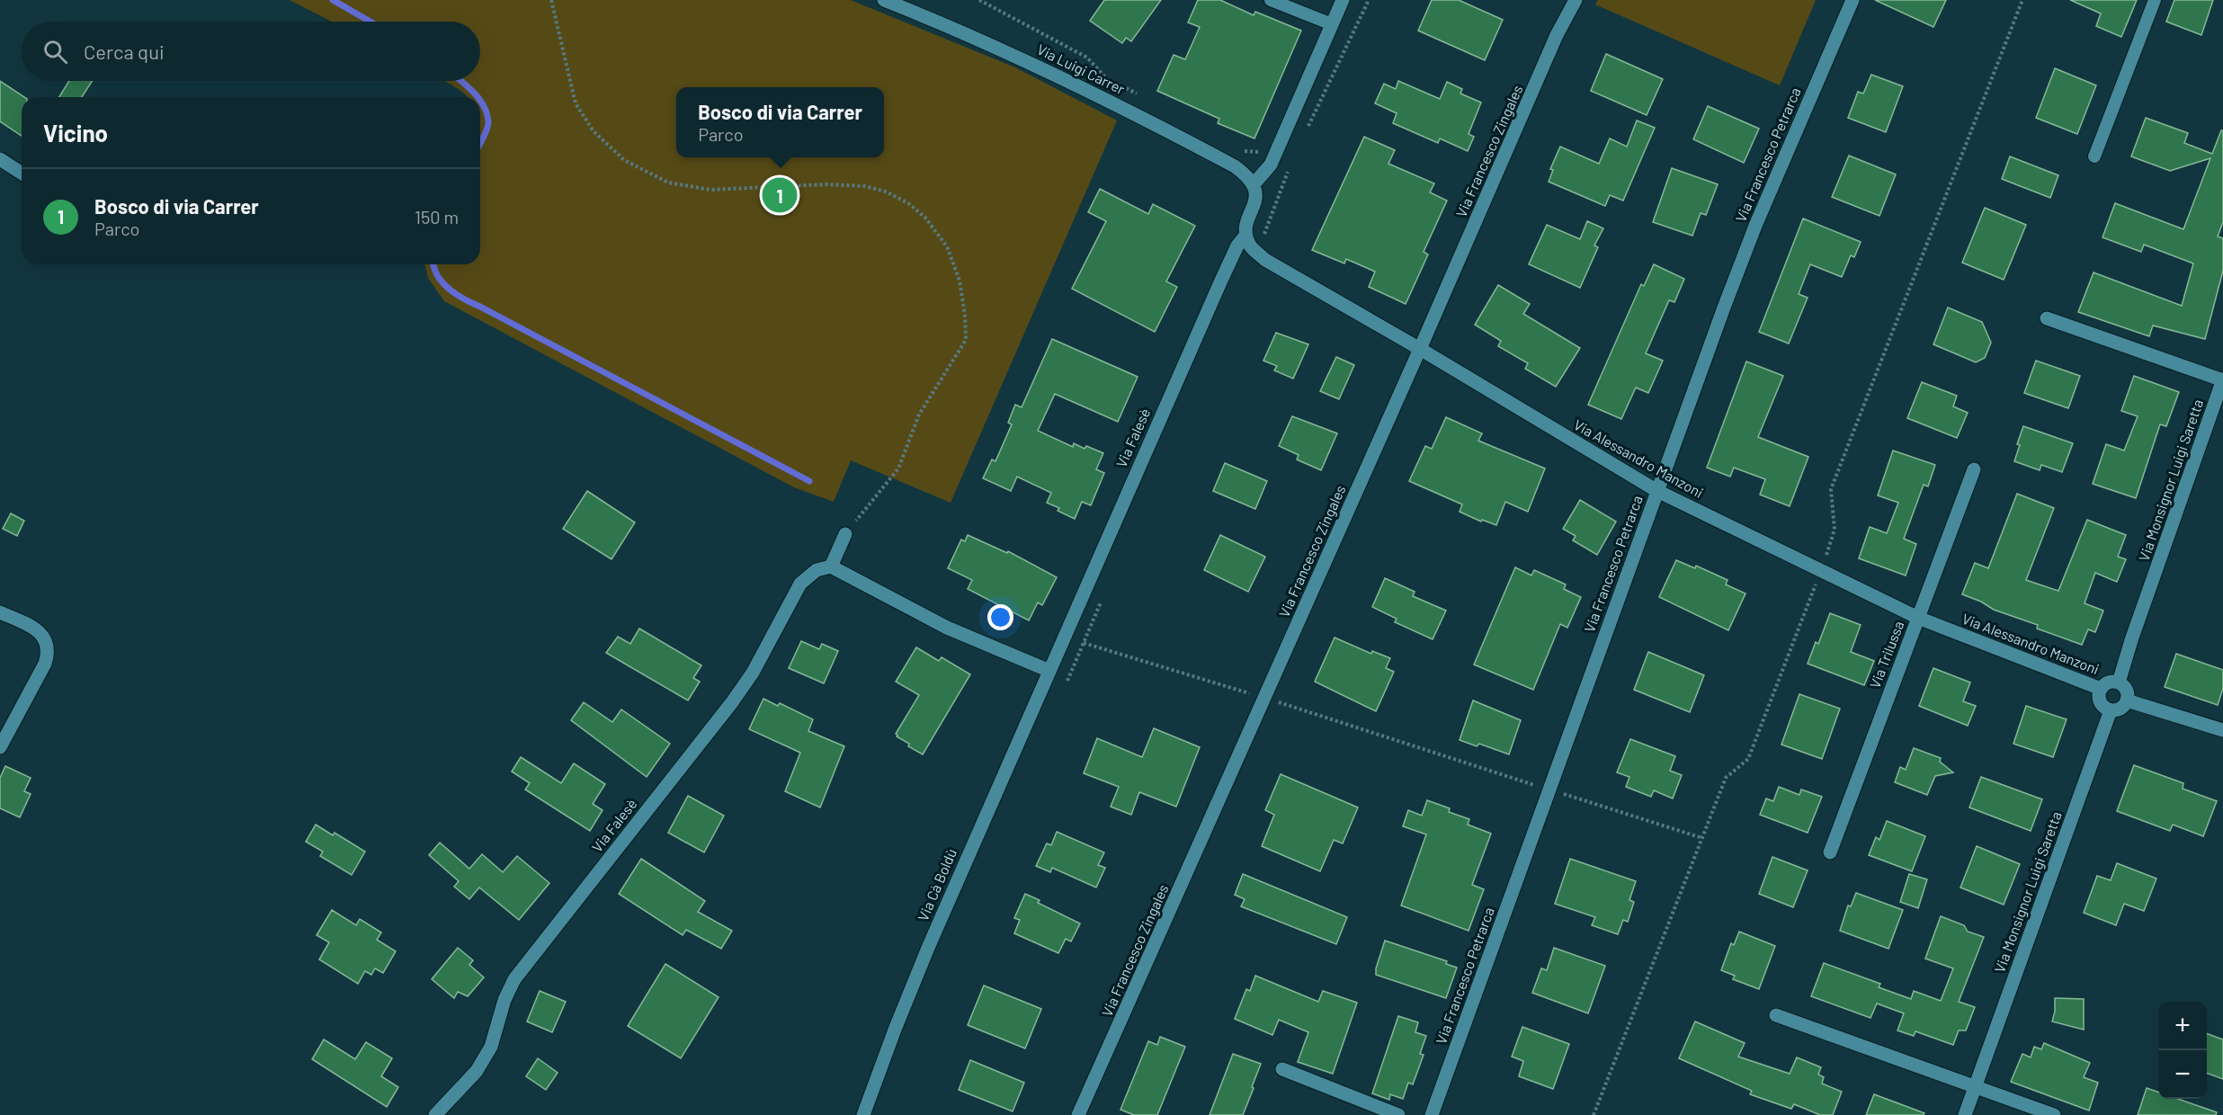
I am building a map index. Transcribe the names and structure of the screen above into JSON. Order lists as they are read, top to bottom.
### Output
{
  "streets": {
    "street": [
      "Via Luigi Carrer",
      "Via Francesco Zingales",
      "Via Francesco Petrarca",
      "Via Falesè",
      "Via Alessandro Manzoni",
      "Via Monsignor Luigi Saretta",
      "Via Trilussa",
      "Via Cà Boldù"
    ]
  },
  "crossings": [
    ["Via Luigi Carrer", "Via Falesè"],
    ["Via Francesco Zingales", "Via Alessandro Manzoni"],
    ["Via Francesco Petrarca", "Via Alessandro Manzoni"],
    ["Via Falesè", "Via Alessandro Manzoni"],
    ["Via Falesè", "Via Cà Boldù"],
    ["Via Alessandro Manzoni", "Via Monsignor Luigi Saretta"],
    ["Via Alessandro Manzoni", "Via Trilussa"]
  ],
  "page": {
    "search": "Cerca qui",
    "popup": ["Bosco di via Carrer", "Parco"],
    "heading": "Vicino",
    "list": [
      {
        "mark": "1",
        "name": "Bosco di via Carrer",
        "note": "Parco",
        "value": "150 m"
      }
    ],
    "pins": "1",
    "map_buttons": ["+", "−"]
  }
}
